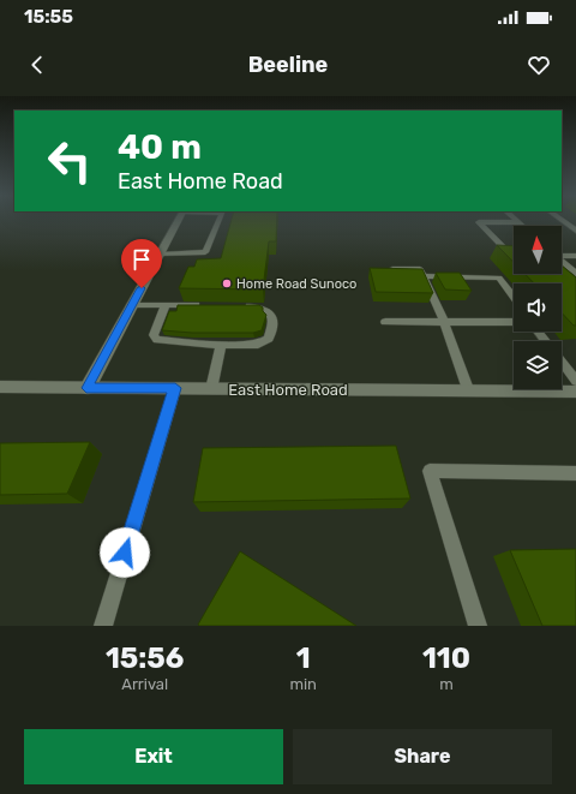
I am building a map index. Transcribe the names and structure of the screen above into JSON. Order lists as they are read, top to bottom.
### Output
{
  "streets": {
    "street": ["East Home Road"]
  },
  "places": ["Home Road Sunoco"],
  "north": "top",
  "page": {
    "status": "15:55",
    "header": "Beeline",
    "turn": ["40 m", "East Home Road"],
    "eta": [
      "15:56",
      "Arrival",
      "1",
      "min",
      "110",
      "m"
    ],
    "buttons": ["Exit", "Share"]
  }
}
